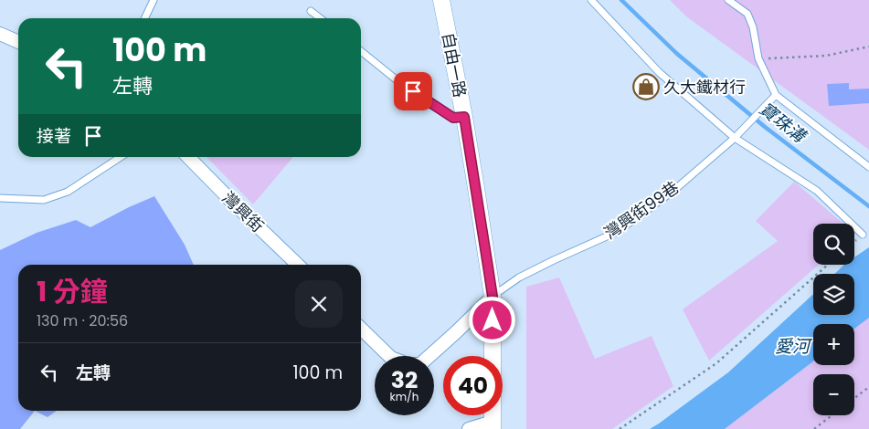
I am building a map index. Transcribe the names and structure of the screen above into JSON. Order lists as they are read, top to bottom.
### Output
{
  "streets": {
    "street": ["自由一路", "灣興街"],
    "lane": ["灣興街99巷"]
  },
  "crossings": [
    ["自由一路", "灣興街99巷"]
  ],
  "water": ["寶珠溝", "愛河"],
  "places": {
    "shop": ["久大鐵材行"]
  },
  "page": {
    "turn": ["100 m", "左轉"],
    "then": "接著",
    "map_buttons": ["+", "−"],
    "heading": ["1 分鐘", "130 m · 20:56"],
    "list": [
      {
        "name": "左轉",
        "value": "100 m"
      }
    ],
    "speed": "32 km/h",
    "limit": "40"
  }
}
